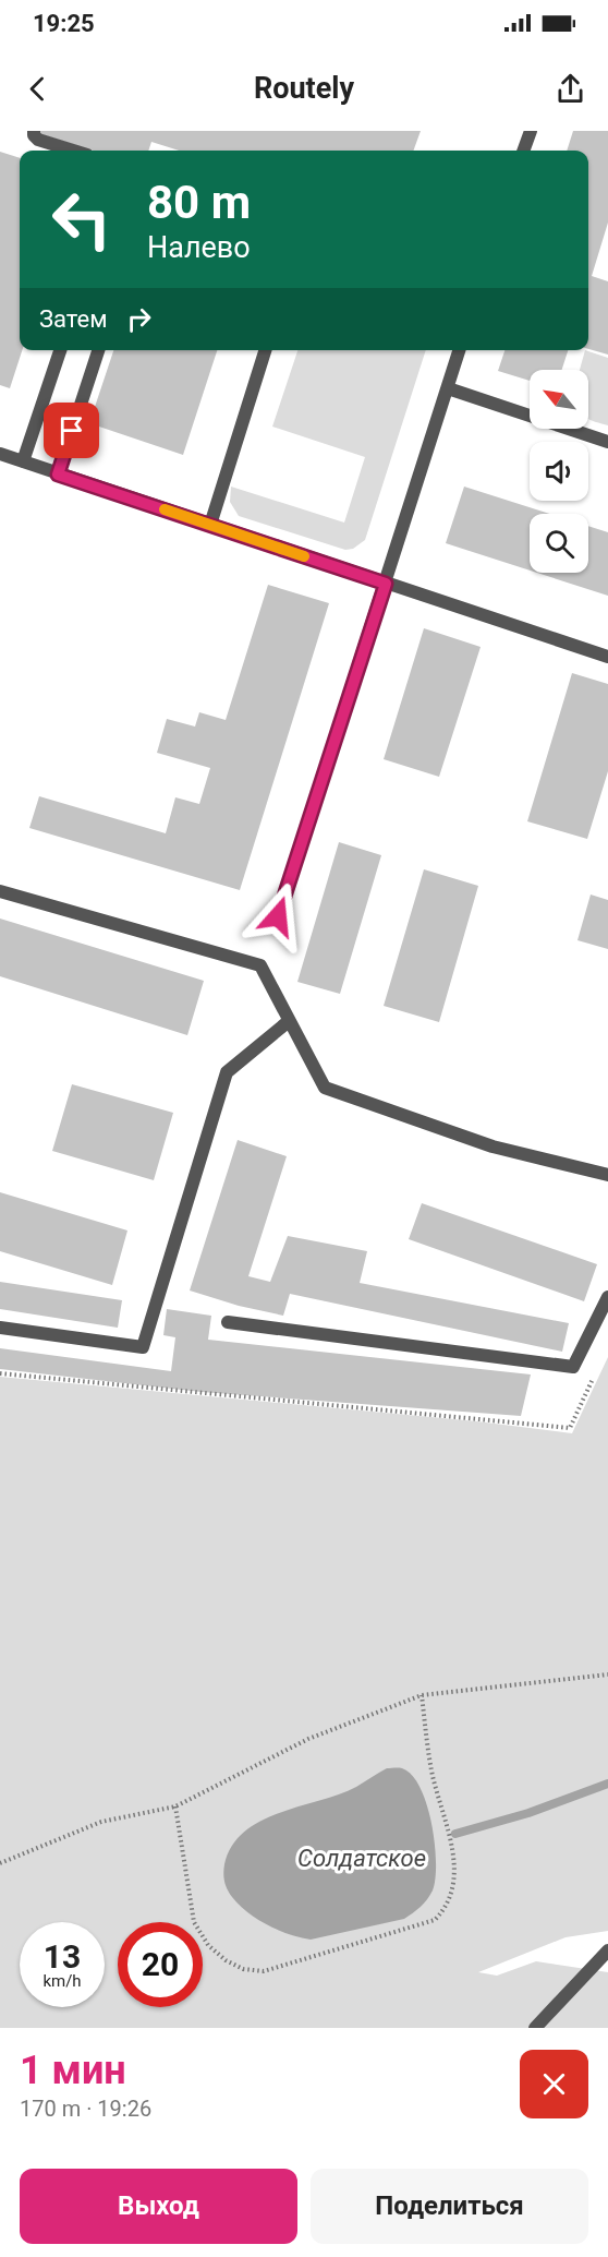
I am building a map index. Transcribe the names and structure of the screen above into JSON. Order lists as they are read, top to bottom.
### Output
{
  "water": ["Солдатское"],
  "north": "top left",
  "page": {
    "status": "19:25",
    "header": "Routely",
    "turn": ["80 m", "Налево"],
    "then": "Затем",
    "speed": "13 km/h",
    "limit": "20",
    "heading": ["1 мин", "170 m · 19:26"],
    "buttons": ["Выход", "Поделиться"]
  }
}
